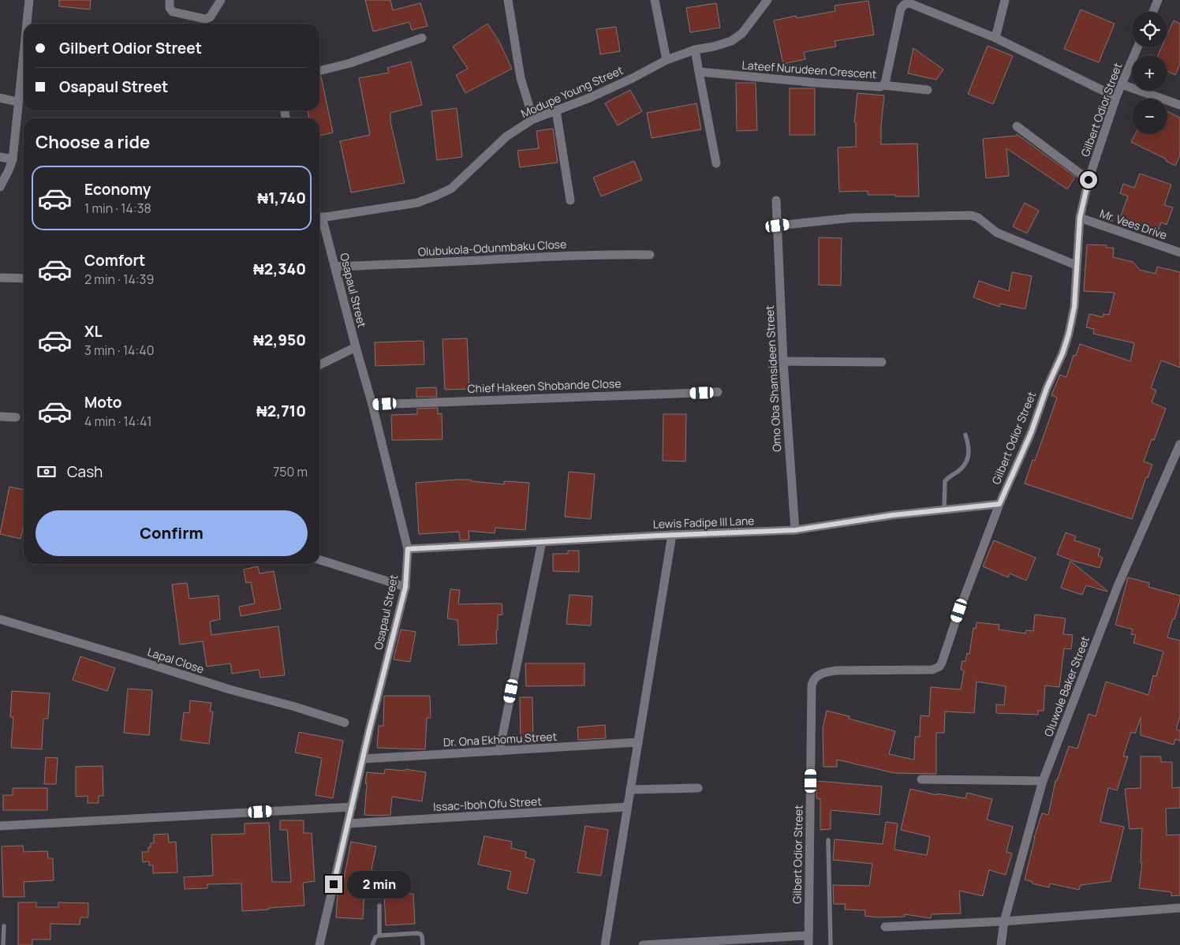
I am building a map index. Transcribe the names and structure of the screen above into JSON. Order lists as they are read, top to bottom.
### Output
{
  "streets": {
    "street": [
      "Lateef Nurudeen Crescent",
      "Modupe Young Street",
      "Gilbert Odior Street",
      "Mr. Vees Drive",
      "Olubukola-Odunmbaku Close",
      "Osapaul Street",
      "Omo Oba Shamsideen Street",
      "Chief Hakeen Shobande Close",
      "Lewis Fadipe III Lane",
      "Lapal Close",
      "Oluwole Baker Street",
      "Dr. Ona Ekhomu Street",
      "Issac-Iboh Ofu Street"
    ]
  },
  "crossings": [
    ["Lateef Nurudeen Crescent", "Gilbert Odior Street"],
    ["Gilbert Odior Street", "Mr. Vees Drive"],
    ["Gilbert Odior Street", "Lewis Fadipe III Lane"],
    ["Olubukola-Odunmbaku Close", "Osapaul Street"],
    ["Osapaul Street", "Chief Hakeen Shobande Close"],
    ["Osapaul Street", "Lewis Fadipe III Lane"],
    ["Osapaul Street", "Dr. Ona Ekhomu Street"],
    ["Osapaul Street", "Issac-Iboh Ofu Street"],
    ["Omo Oba Shamsideen Street", "Lewis Fadipe III Lane"]
  ],
  "page": {
    "map_buttons": ["+", "−"],
    "banner": ["Gilbert Odior Street", "Osapaul Street"],
    "heading": "Choose a ride",
    "list": [
      {
        "name": "Economy",
        "note": "1 min · 14:38",
        "value": "₦1,740"
      },
      {
        "name": "Comfort",
        "note": "2 min · 14:39",
        "value": "₦2,340"
      },
      {
        "name": "XL",
        "note": "3 min · 14:40",
        "value": "₦2,950"
      },
      {
        "name": "Moto",
        "note": "4 min · 14:41",
        "value": "₦2,710"
      }
    ],
    "pay": ["Cash", "750 m"],
    "buttons": "Confirm",
    "bubble": "2 min"
  }
}
